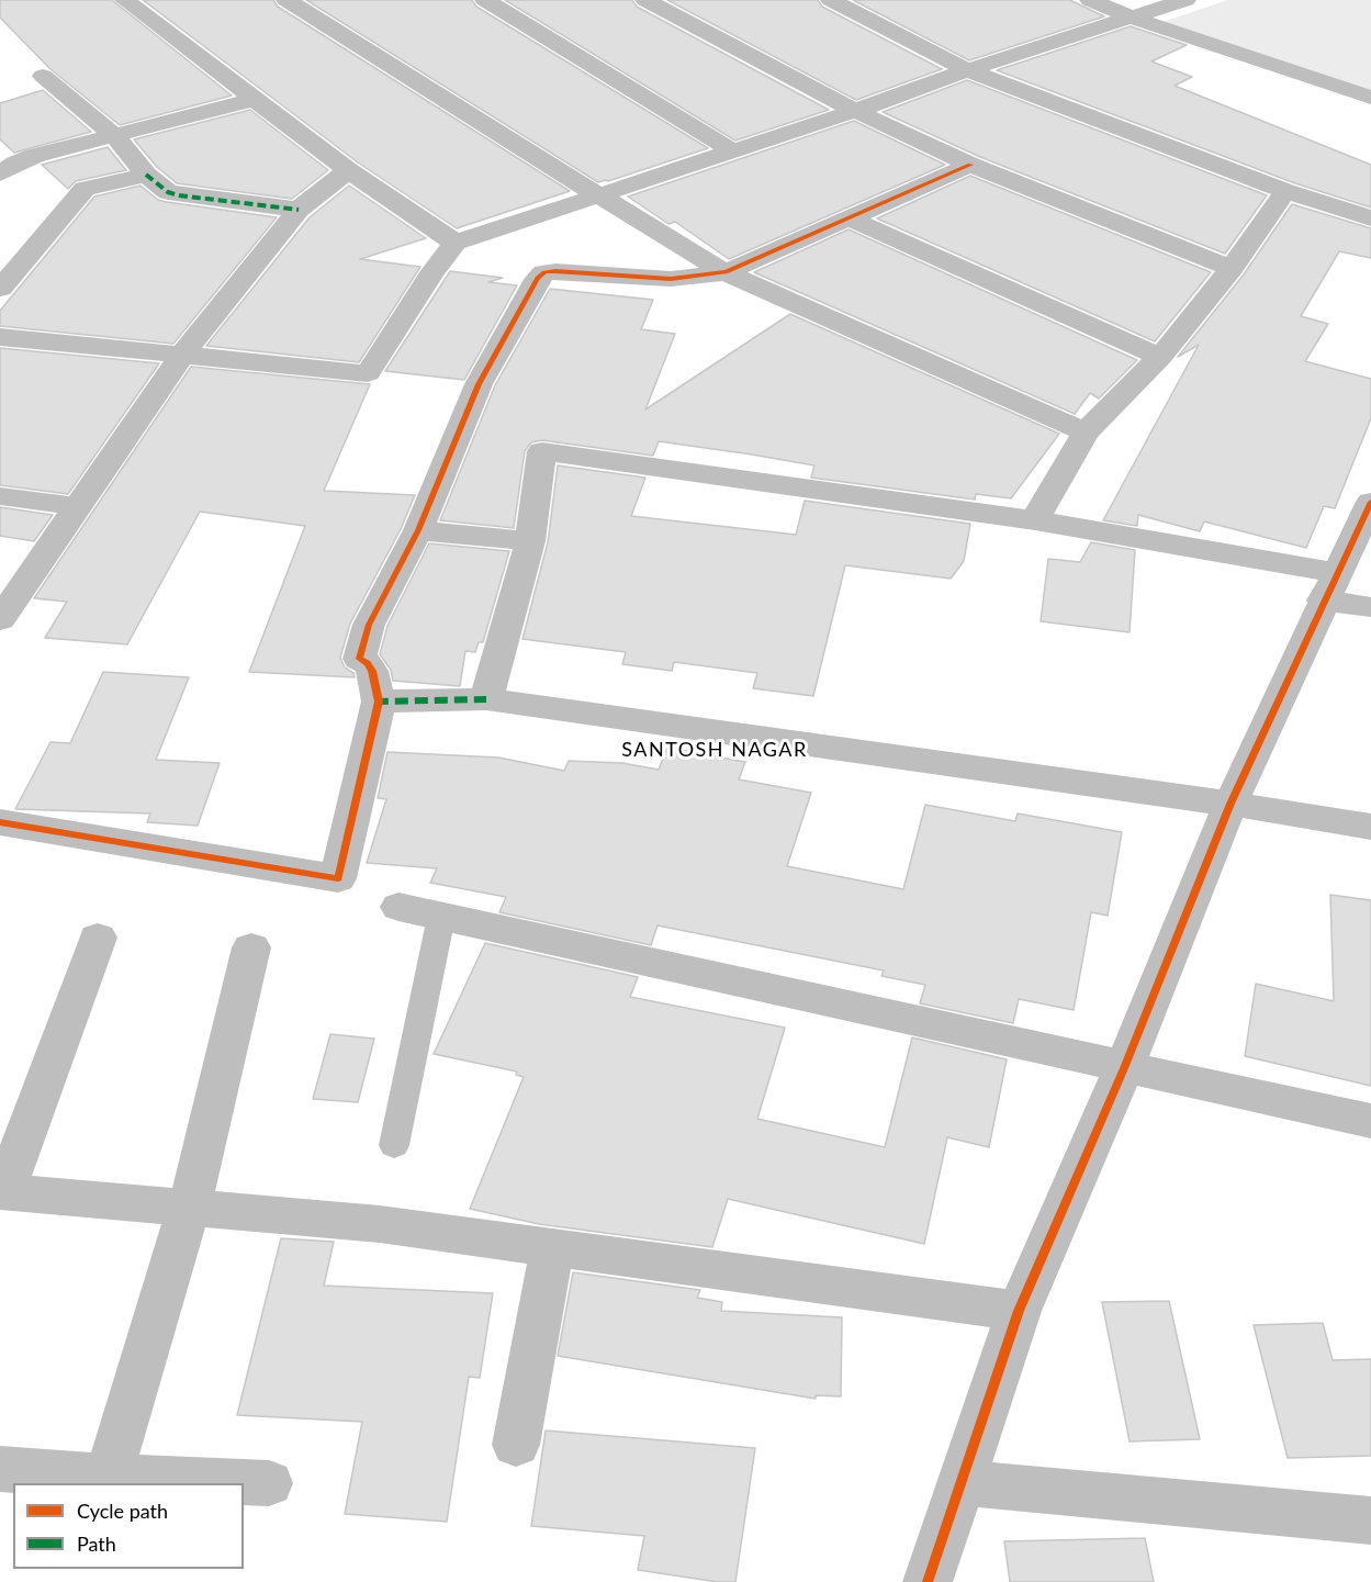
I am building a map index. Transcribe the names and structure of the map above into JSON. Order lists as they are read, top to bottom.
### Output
{
  "districts": ["SANTOSH NAGAR"],
  "legend": ["Cycle path", "Path"]
}
